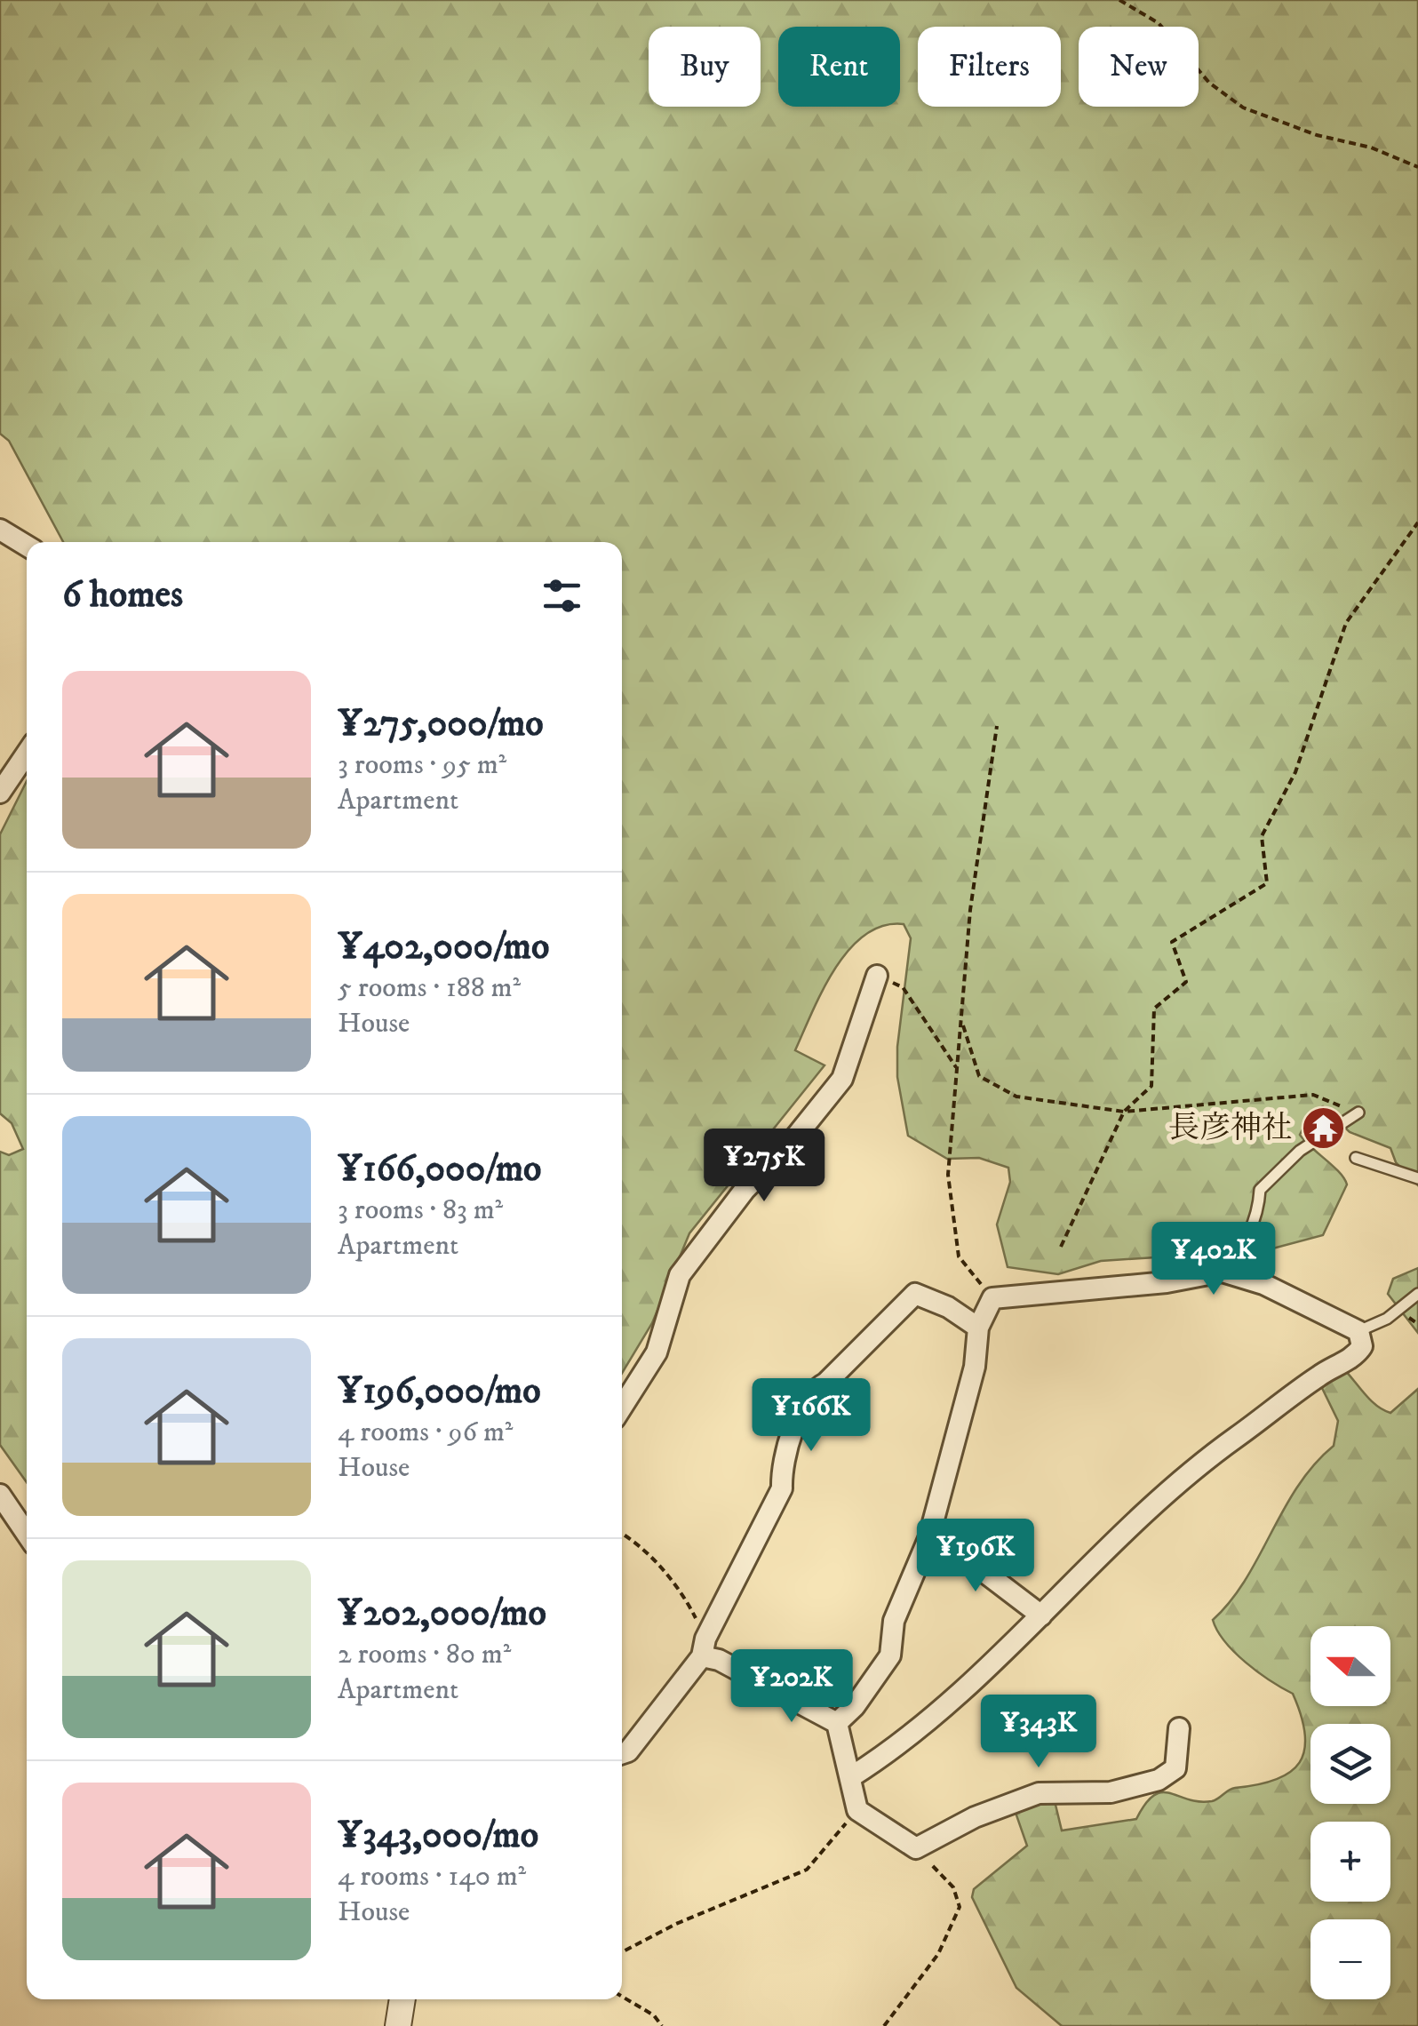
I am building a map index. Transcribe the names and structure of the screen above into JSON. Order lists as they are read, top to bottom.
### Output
{
  "places": {
    "temple": ["長彦神社"]
  },
  "north": "left",
  "page": {
    "chip": [
      "Buy",
      "Rent",
      "Filters",
      "New"
    ],
    "heading": "6 homes",
    "list": [
      {
        "name": "¥275,000/mo",
        "note": "3 rooms · 95 m² · Apartment"
      },
      {
        "name": "¥402,000/mo",
        "note": "5 rooms · 188 m² · House"
      },
      {
        "name": "¥166,000/mo",
        "note": "3 rooms · 83 m² · Apartment"
      },
      {
        "name": "¥196,000/mo",
        "note": "4 rooms · 96 m² · House"
      },
      {
        "name": "¥202,000/mo",
        "note": "2 rooms · 80 m² · Apartment"
      },
      {
        "name": "¥343,000/mo",
        "note": "4 rooms · 140 m² · House"
      }
    ],
    "price": [
      "¥275K",
      "¥402K",
      "¥166K",
      "¥196K",
      "¥202K",
      "¥343K"
    ],
    "map_buttons": ["+", "−"]
  }
}
